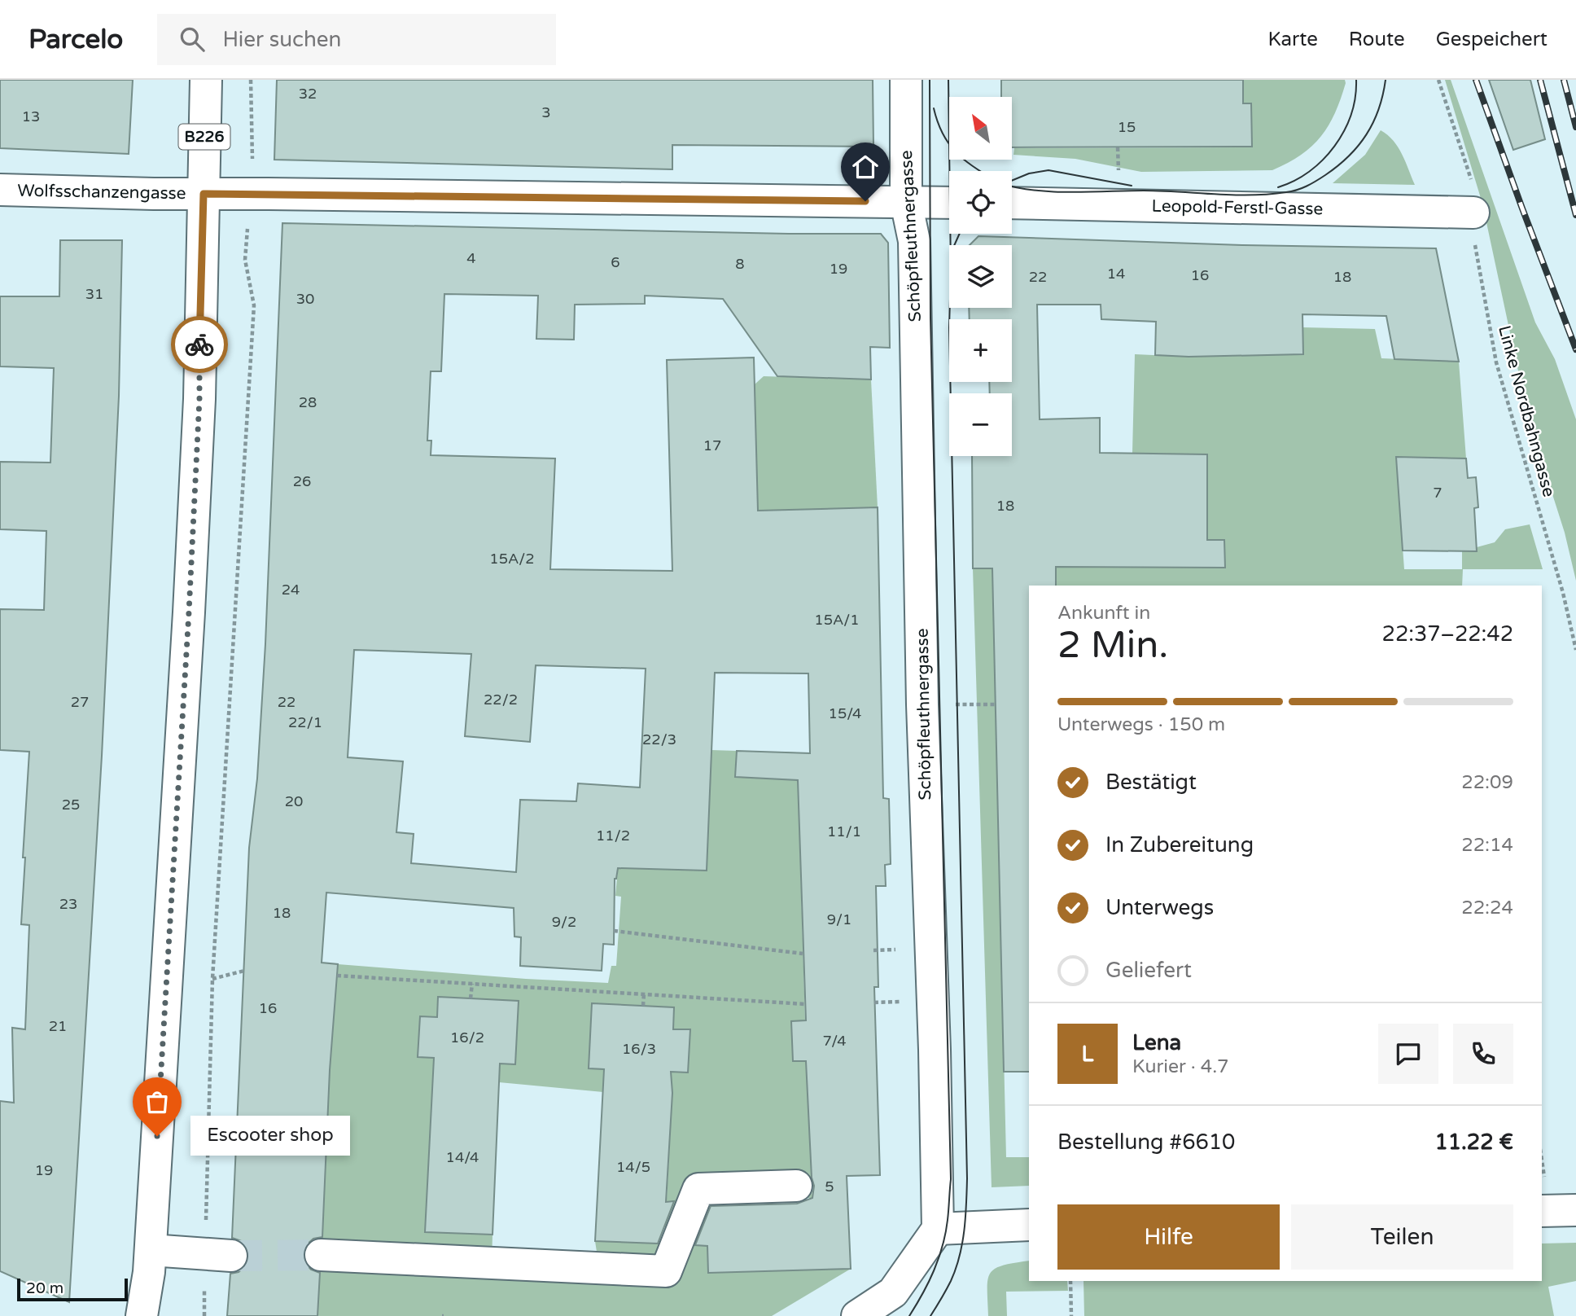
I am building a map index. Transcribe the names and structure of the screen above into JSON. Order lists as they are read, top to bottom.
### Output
{
  "streets": {
    "street": [
      "B226",
      "Wolfsschanzengasse",
      "Leopold-Ferstl-Gasse",
      "Schöpfleuthnergasse"
    ],
    "path": ["Linke Nordbahngasse"]
  },
  "crossings": [
    ["B226", "Wolfsschanzengasse"],
    ["Leopold-Ferstl-Gasse", "Linke Nordbahngasse"]
  ],
  "places": ["Escooter shop"],
  "house_numbers": [
    "32",
    "3",
    "13",
    "15",
    "4",
    "6",
    "8",
    "19",
    "14",
    "16",
    "22",
    "18",
    "31",
    "30",
    "28",
    "17",
    "26",
    "7",
    "18",
    "15A/2",
    "24",
    "15A/1",
    "22/2",
    "27",
    "22",
    "15/4",
    "22/1",
    "22/3",
    "20",
    "25",
    "11/1",
    "11/2",
    "23",
    "18",
    "9/1",
    "9/2",
    "16",
    "21",
    "16/2",
    "7/4",
    "16/3",
    "14/4",
    "14/5",
    "19",
    "5"
  ],
  "scale_bar": "20 m",
  "north": "top left",
  "page": {
    "header": "Parcelo",
    "search": "Hier suchen",
    "nav": ["Karte", "Route", "Gespeichert"],
    "map_buttons": ["+", "−"],
    "heading": ["2 Min.", "Ankunft in", "22:37–22:42"],
    "panel": [
      "Lena",
      "Kurier · 4.7",
      "Bestellung #6610",
      "11.22 €"
    ],
    "bar": "Unterwegs · 150 m",
    "list": [
      ["Bestätigt", "22:09"],
      ["In Zubereitung", "22:14"],
      ["Unterwegs", "22:24"],
      "Geliefert"
    ],
    "round": "L",
    "bubble": "Escooter shop",
    "buttons": ["Hilfe", "Teilen"],
    "scale": "20 m"
  }
}
